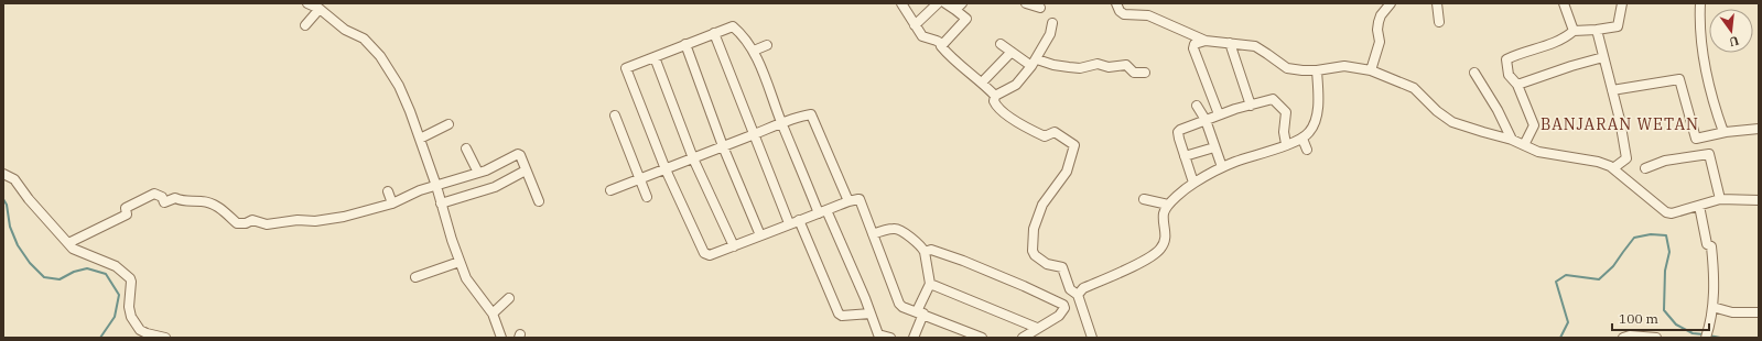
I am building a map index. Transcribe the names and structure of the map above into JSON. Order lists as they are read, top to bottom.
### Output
{
  "districts": ["BANJARAN WETAN"],
  "scale_bar": "100 m",
  "north": "bottom"
}
